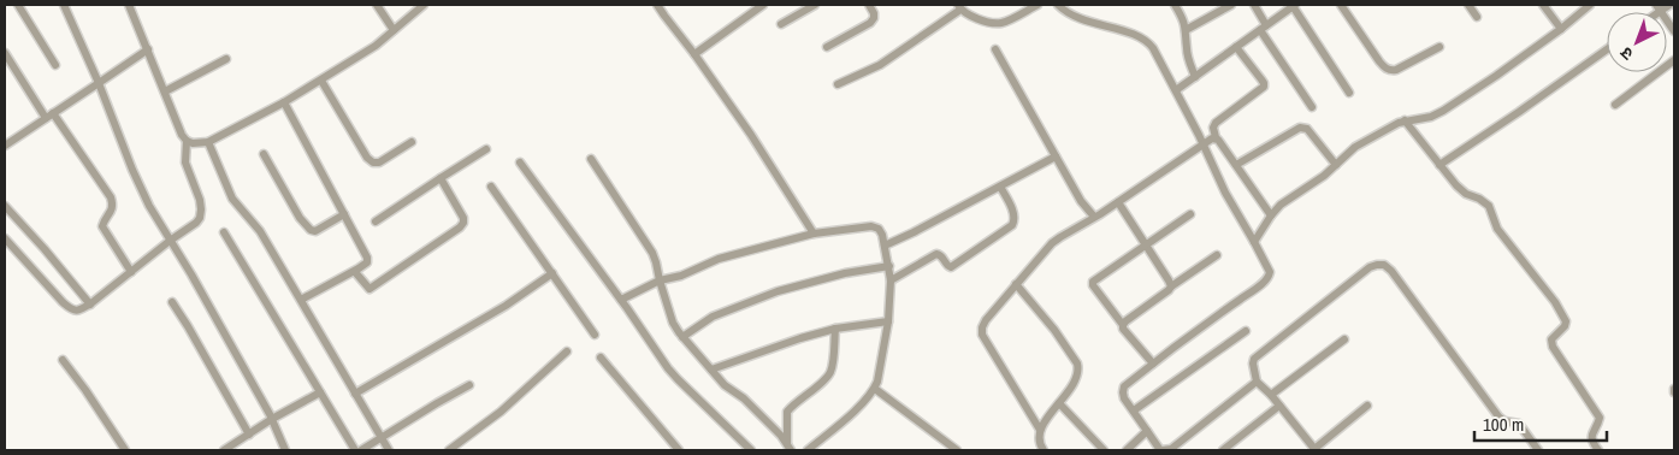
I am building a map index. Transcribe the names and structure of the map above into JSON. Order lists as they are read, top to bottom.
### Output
{
  "scale_bar": "100 m",
  "north": "bottom left"
}
